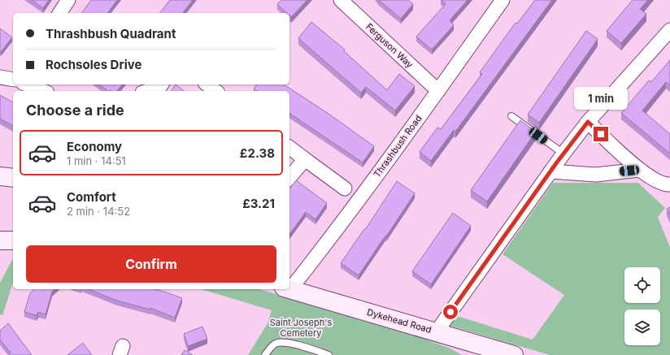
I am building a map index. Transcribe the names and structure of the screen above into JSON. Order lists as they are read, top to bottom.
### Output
{
  "streets": {
    "street": ["Ferguson Way", "Thrashbush Road", "Dykehead Road"]
  },
  "crossings": [
    ["Ferguson Way", "Thrashbush Road"]
  ],
  "parks": ["Saint Joseph's Cemetery"],
  "page": {
    "banner": ["Thrashbush Quadrant", "Rochsoles Drive"],
    "bubble": "1 min",
    "heading": "Choose a ride",
    "list": [
      {
        "name": "Economy",
        "note": "1 min · 14:51",
        "value": "£2.38"
      },
      {
        "name": "Comfort",
        "note": "2 min · 14:52",
        "value": "£3.21"
      }
    ],
    "buttons": "Confirm"
  }
}
